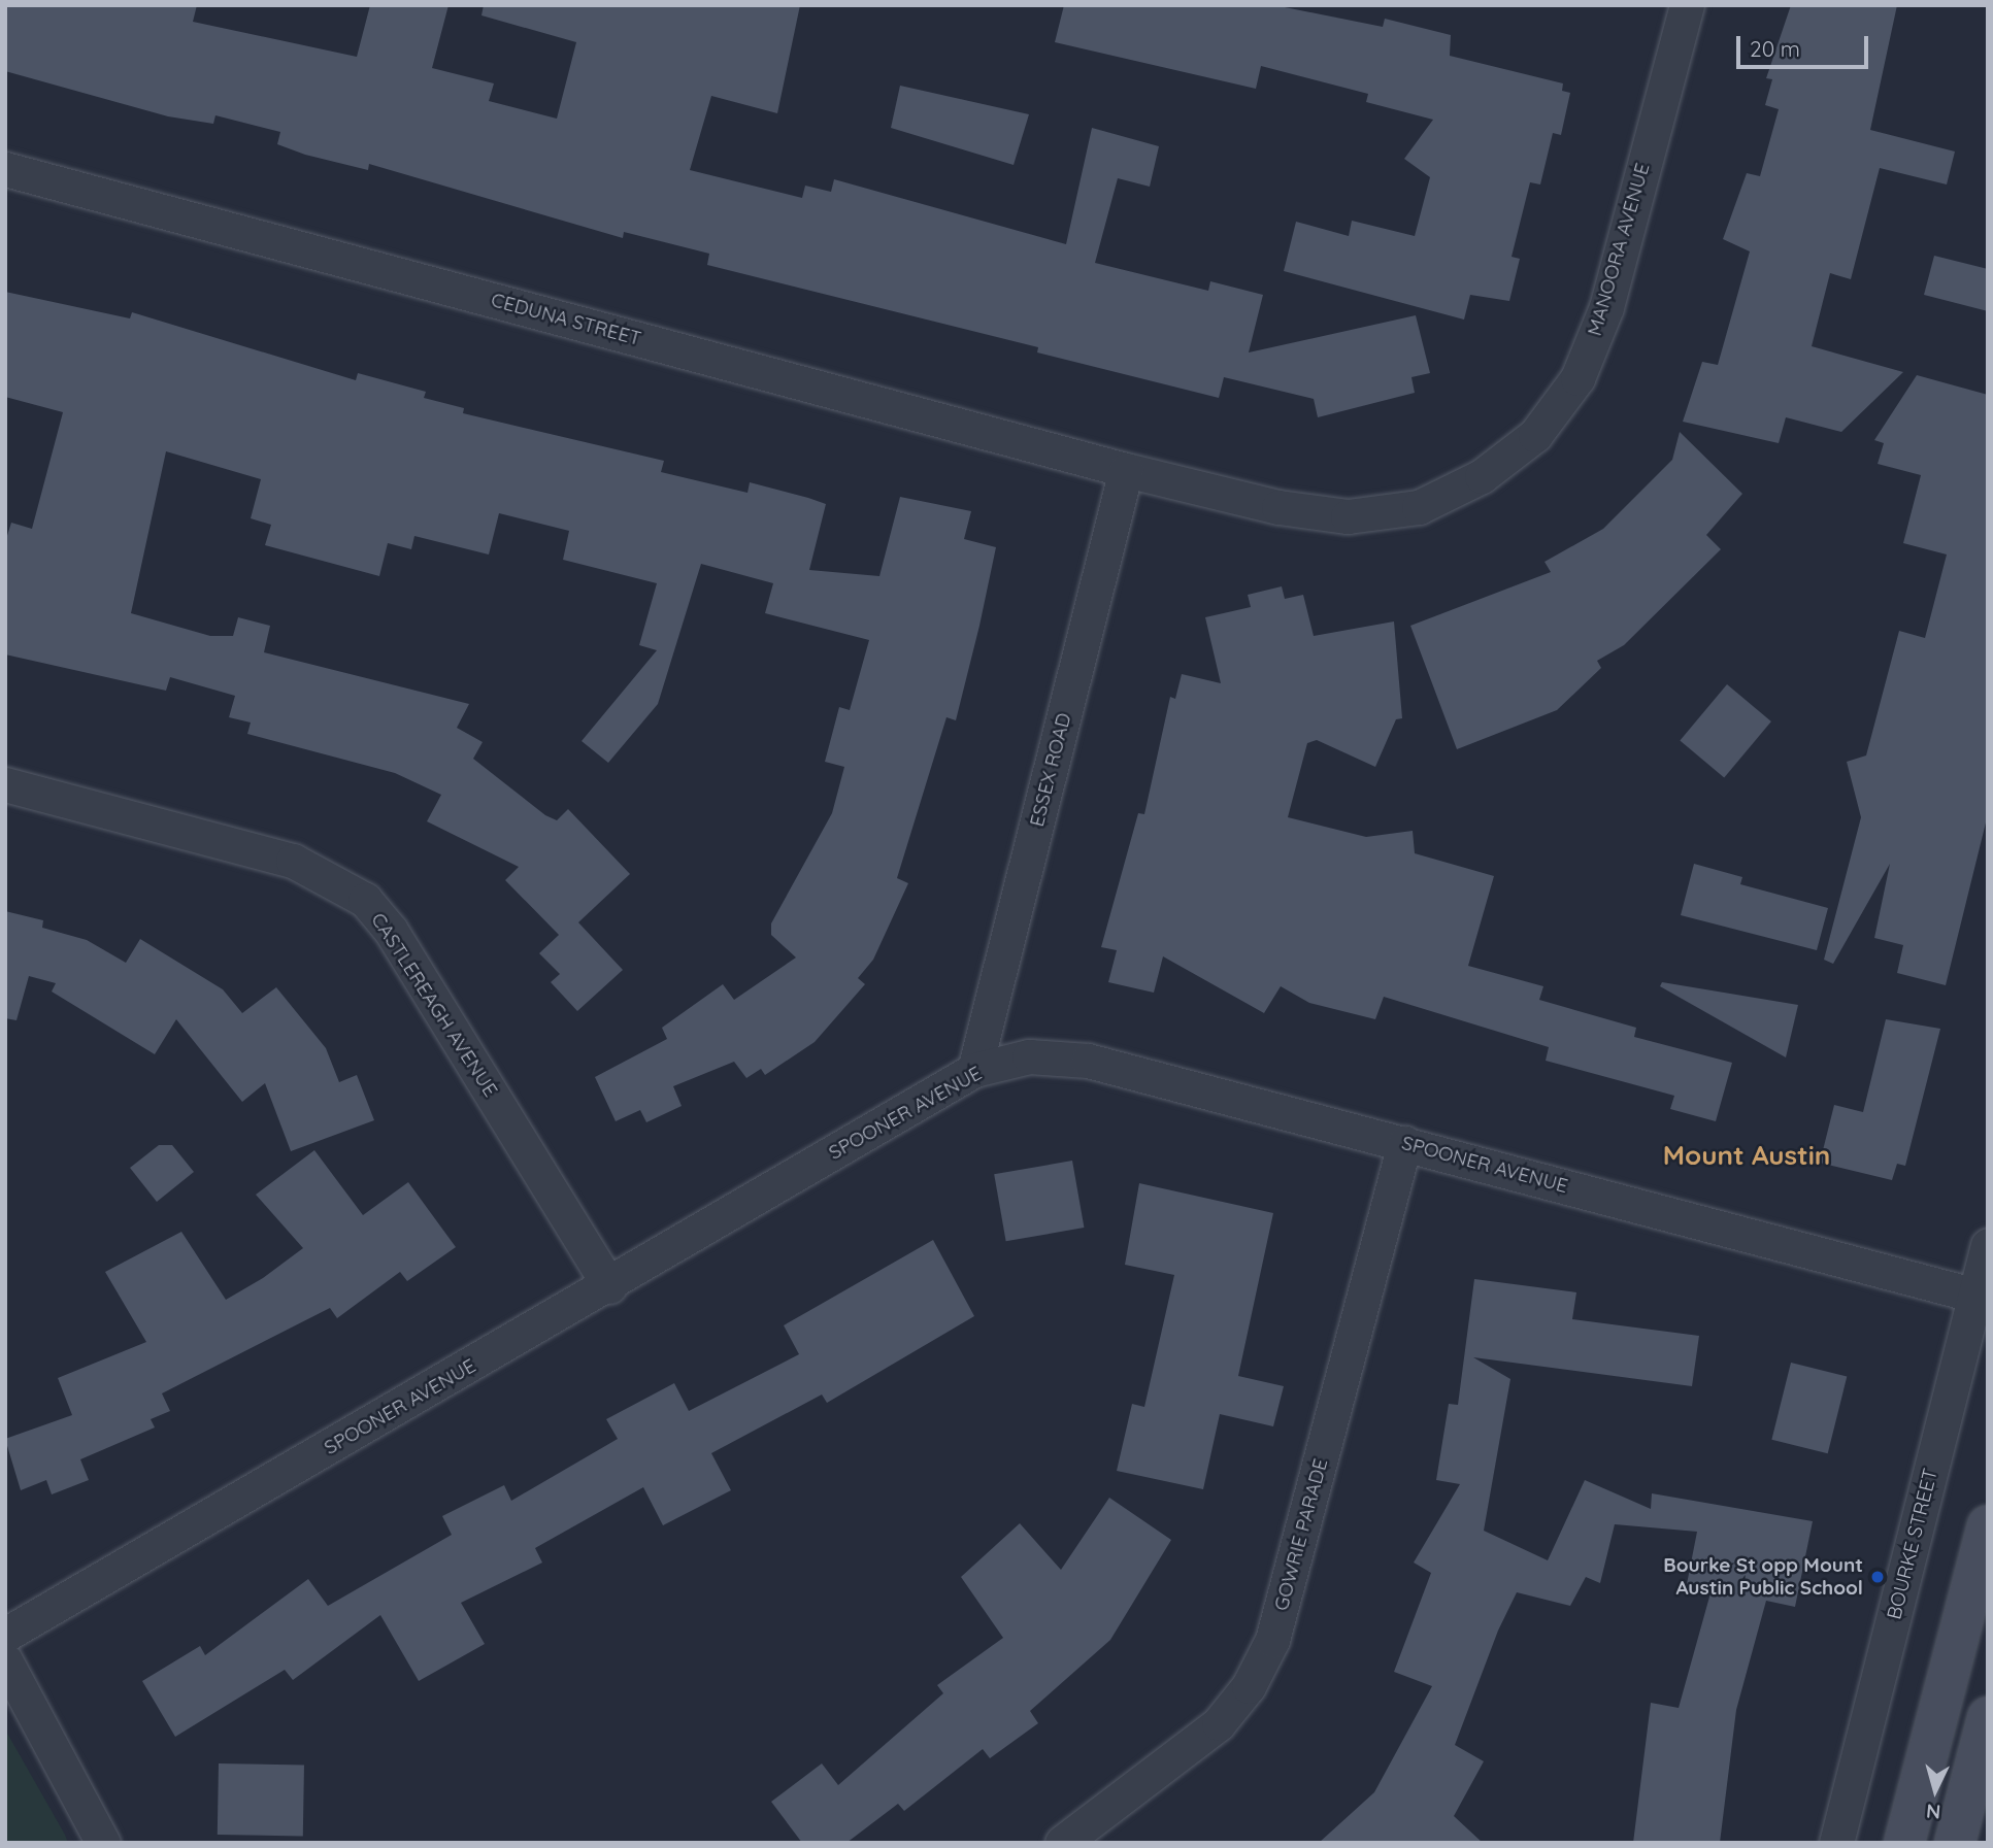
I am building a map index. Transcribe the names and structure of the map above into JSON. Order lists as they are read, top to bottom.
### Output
{
  "streets": {
    "street": [
      "MANOORA AVENUE",
      "CEDUNA STREET",
      "ESSEX ROAD",
      "CASTLEREAGH AVENUE",
      "SPOONER AVENUE",
      "GOWRIE PARADE",
      "BOURKE STREET"
    ]
  },
  "crossings": [
    ["MANOORA AVENUE", "CEDUNA STREET"],
    ["MANOORA AVENUE", "ESSEX ROAD"],
    ["CEDUNA STREET", "ESSEX ROAD"],
    ["ESSEX ROAD", "SPOONER AVENUE"],
    ["CASTLEREAGH AVENUE", "SPOONER AVENUE"],
    ["SPOONER AVENUE", "GOWRIE PARADE"],
    ["SPOONER AVENUE", "BOURKE STREET"]
  ],
  "districts": ["Mount Austin"],
  "places": ["Bourke St opp Mount Austin Public School"],
  "scale_bar": "20 m",
  "north": "bottom"
}
